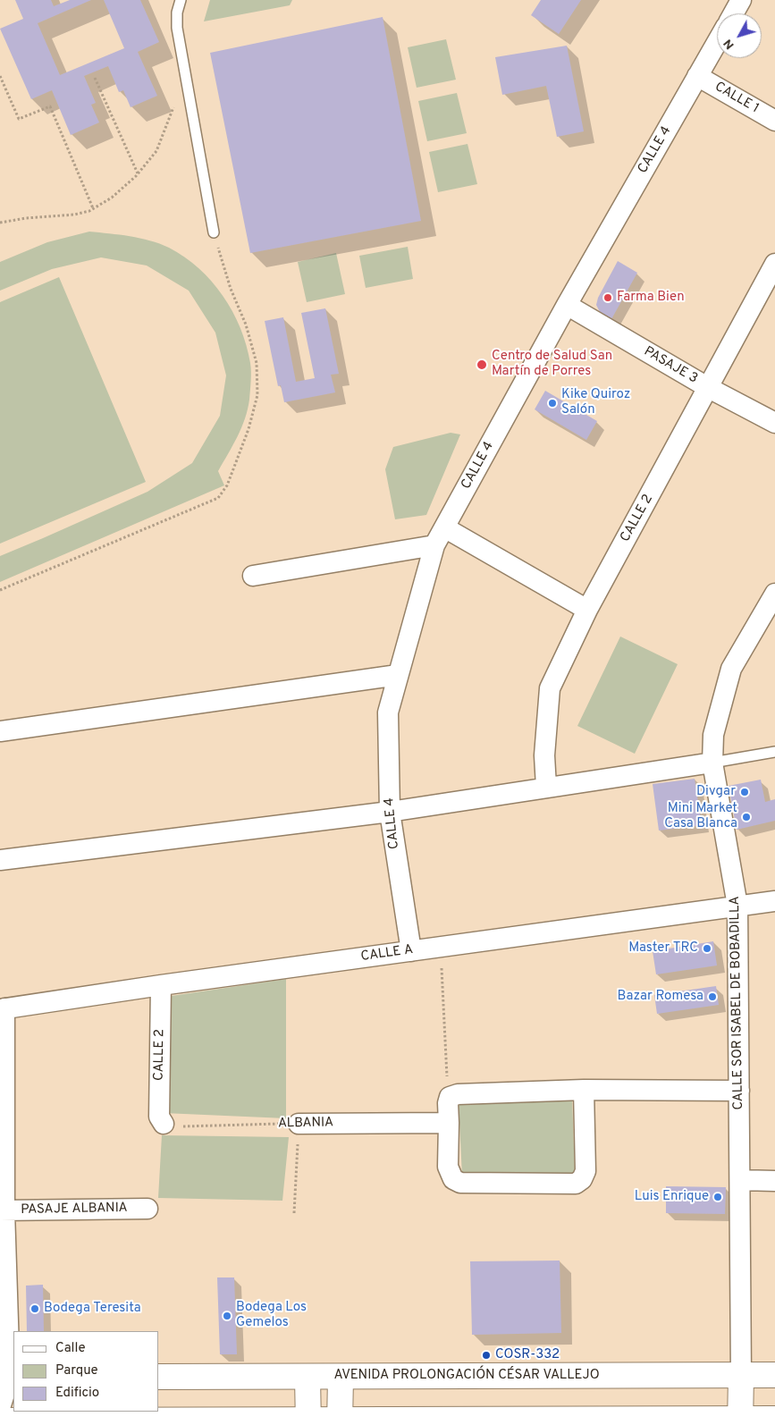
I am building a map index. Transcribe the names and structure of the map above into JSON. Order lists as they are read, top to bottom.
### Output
{
  "streets": {
    "main road": ["AVENIDA PROLONGACIÓN CÉSAR VALLEJO"],
    "street": [
      "CALLE 1",
      "CALLE 4",
      "PASAJE 3",
      "CALLE 2",
      "CALLE A",
      "CALLE SOR ISABEL DE BOBADILLA",
      "ALBANIA",
      "PASAJE ALBANIA"
    ]
  },
  "crossings": [
    ["CALLE 1", "CALLE 4"],
    ["CALLE 4", "PASAJE 3"],
    ["CALLE 4", "CALLE A"],
    ["PASAJE 3", "CALLE 2"],
    ["CALLE 2", "CALLE A"],
    ["CALLE 2", "ALBANIA"],
    ["CALLE A", "CALLE SOR ISABEL DE BOBADILLA"],
    ["CALLE SOR ISABEL DE BOBADILLA", "AVENIDA PROLONGACIÓN CÉSAR VALLEJO"]
  ],
  "places": [
    "Farma Bien",
    "Centro de Salud San Martín de Porres",
    "Kike Quiroz Salón",
    "Divgar",
    "Mini Market Casa Blanca",
    "Master TRC",
    "Bazar Romesa",
    "Luis Enrique",
    "Bodega Teresita",
    "Bodega Los Gemelos",
    "COSR-332"
  ],
  "legend": ["Calle", "Parque", "Edificio"],
  "north": "bottom left"
}
